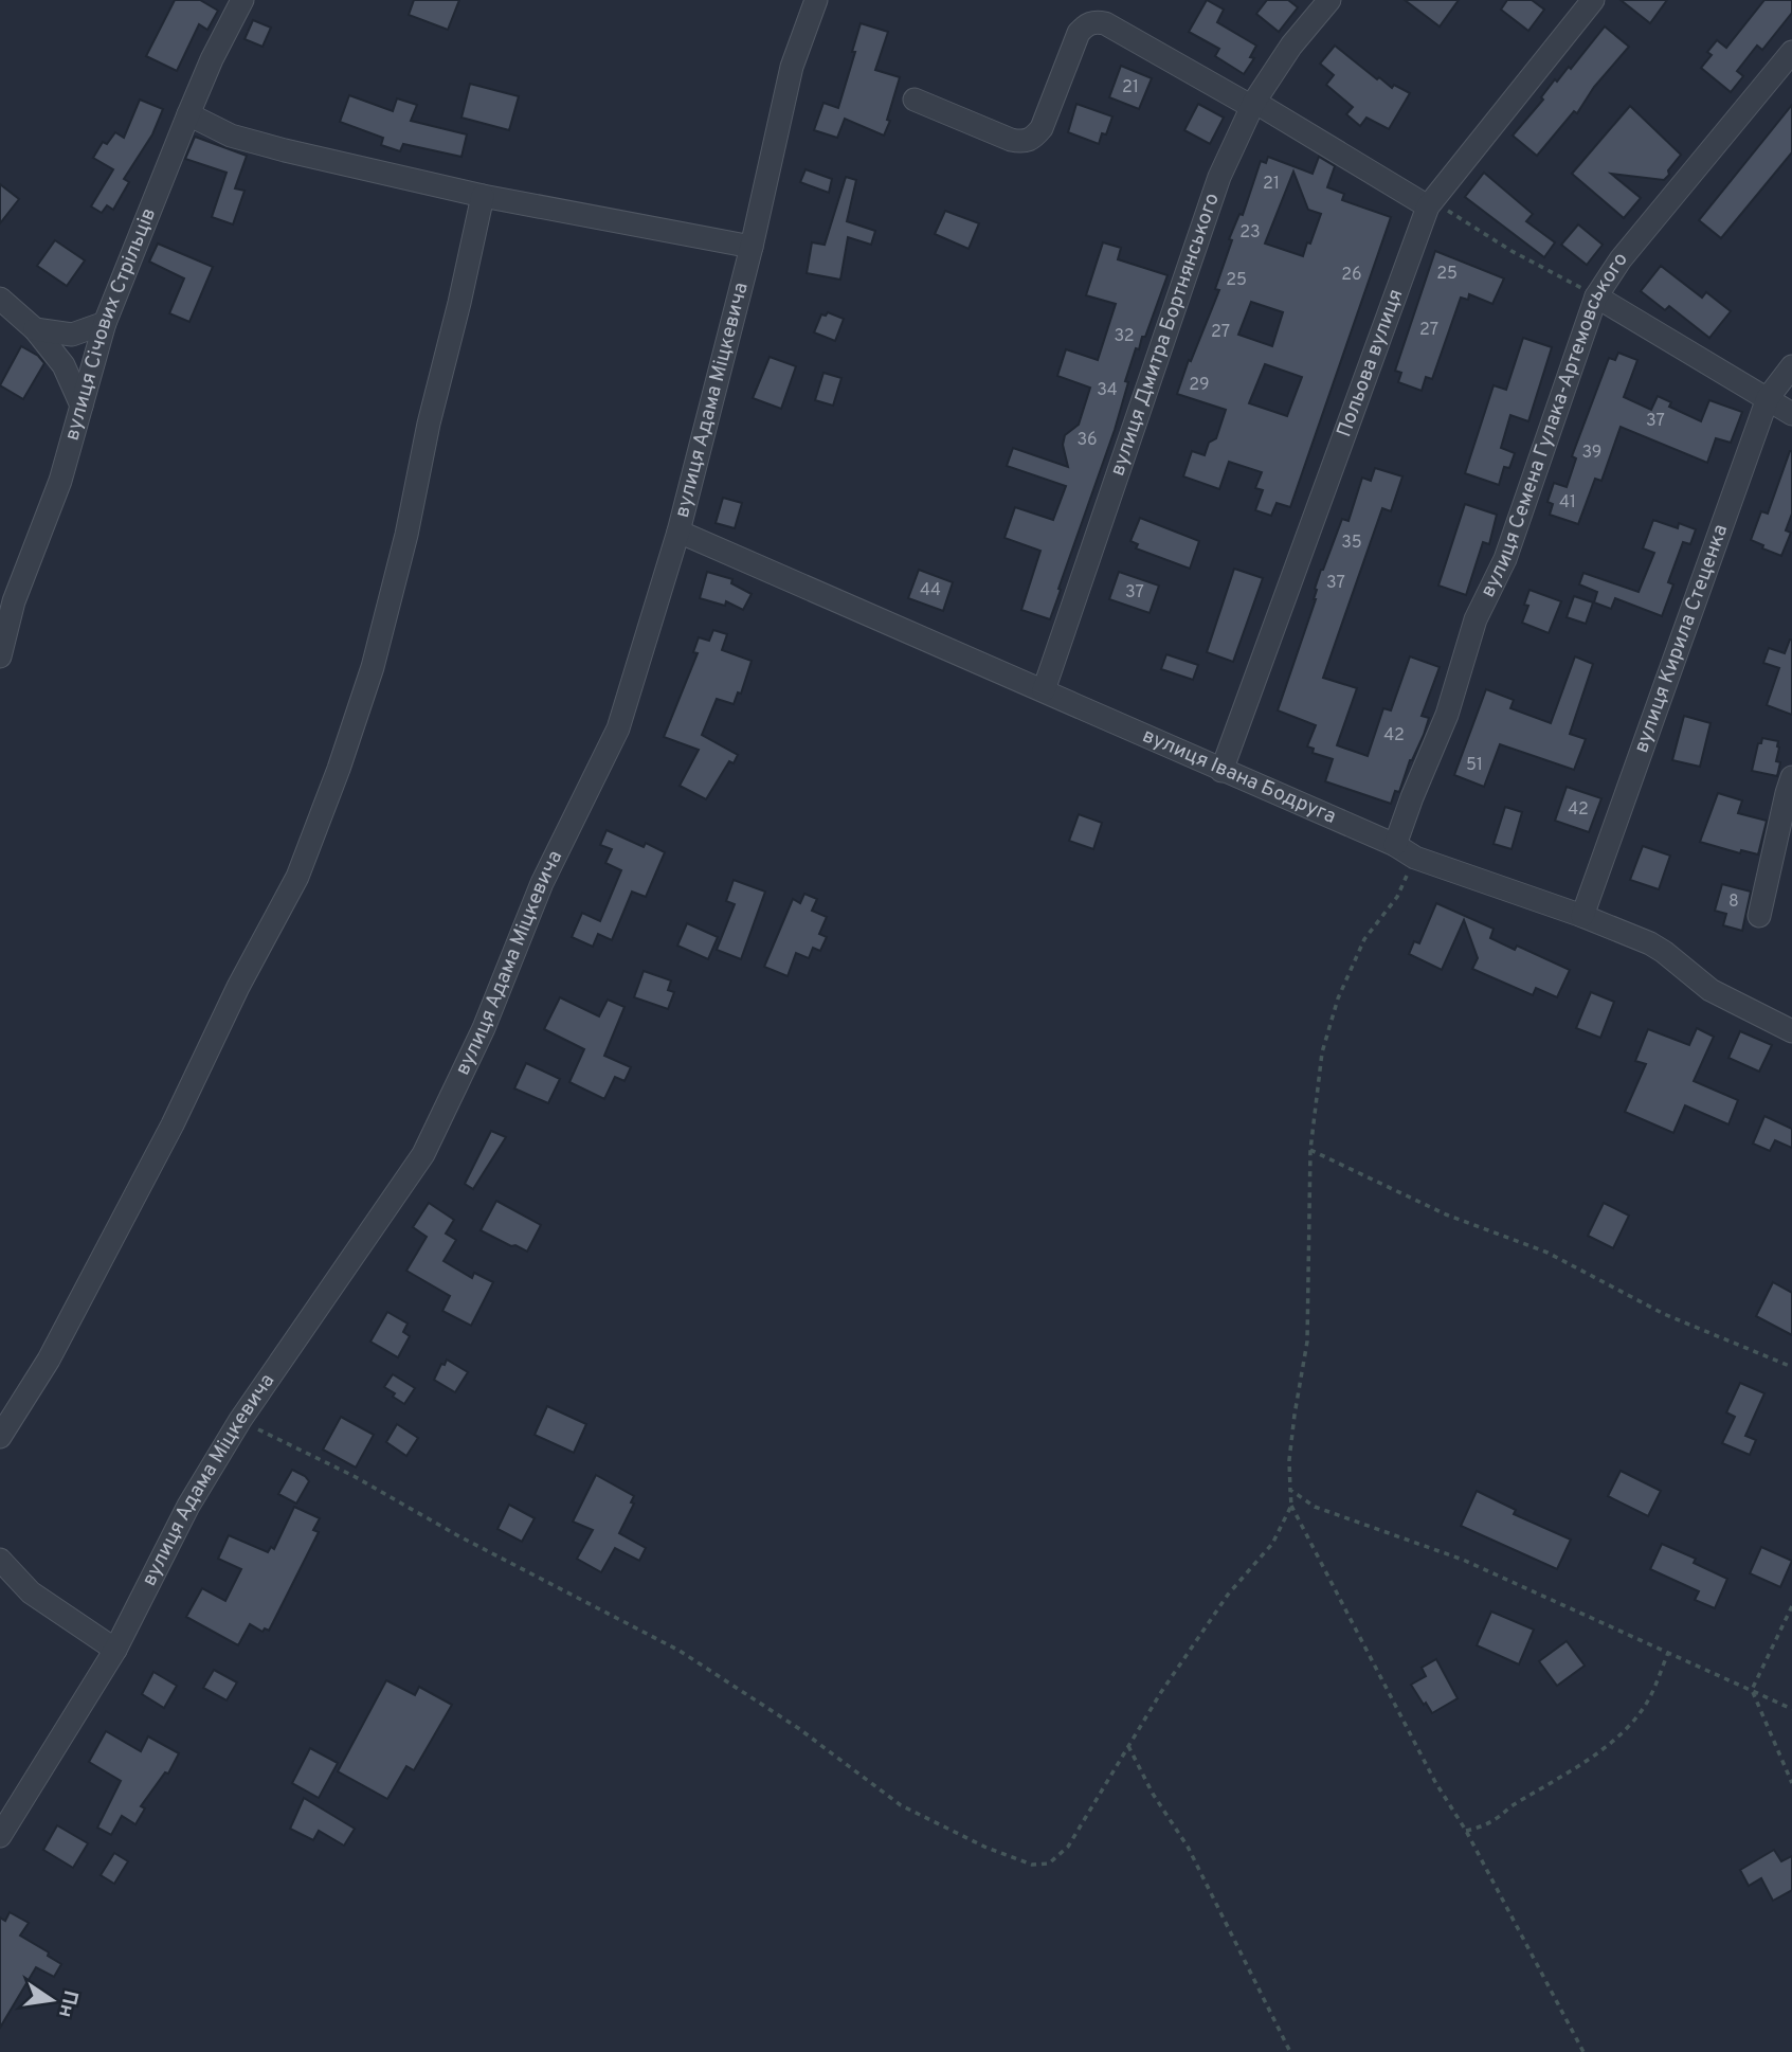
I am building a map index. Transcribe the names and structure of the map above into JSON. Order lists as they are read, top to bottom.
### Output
{
  "streets": {
    "street": [
      "вулиця Січових Стрільців",
      "вулиця Дмитра Бортнянського",
      "Польова вулиця",
      "вулиця Адама Міцкевича",
      "вулиця Семена Гулака-Артемовського",
      "вулиця Кирила Стеценка",
      "вулиця Івана Бодруга"
    ]
  },
  "crossings": [
    ["вулиця Дмитра Бортнянського", "вулиця Івана Бодруга"],
    ["Польова вулиця", "вулиця Івана Бодруга"],
    ["вулиця Адама Міцкевича", "вулиця Івана Бодруга"],
    ["вулиця Семена Гулака-Артемовського", "вулиця Івана Бодруга"],
    ["вулиця Кирила Стеценка", "вулиця Івана Бодруга"]
  ],
  "house_numbers": [
    "21",
    "21",
    "23",
    "25",
    "26",
    "25",
    "27",
    "27",
    "32",
    "29",
    "34",
    "37",
    "36",
    "39",
    "41",
    "35",
    "37",
    "44",
    "37",
    "42",
    "51",
    "42",
    "8"
  ],
  "north": "right"
}
